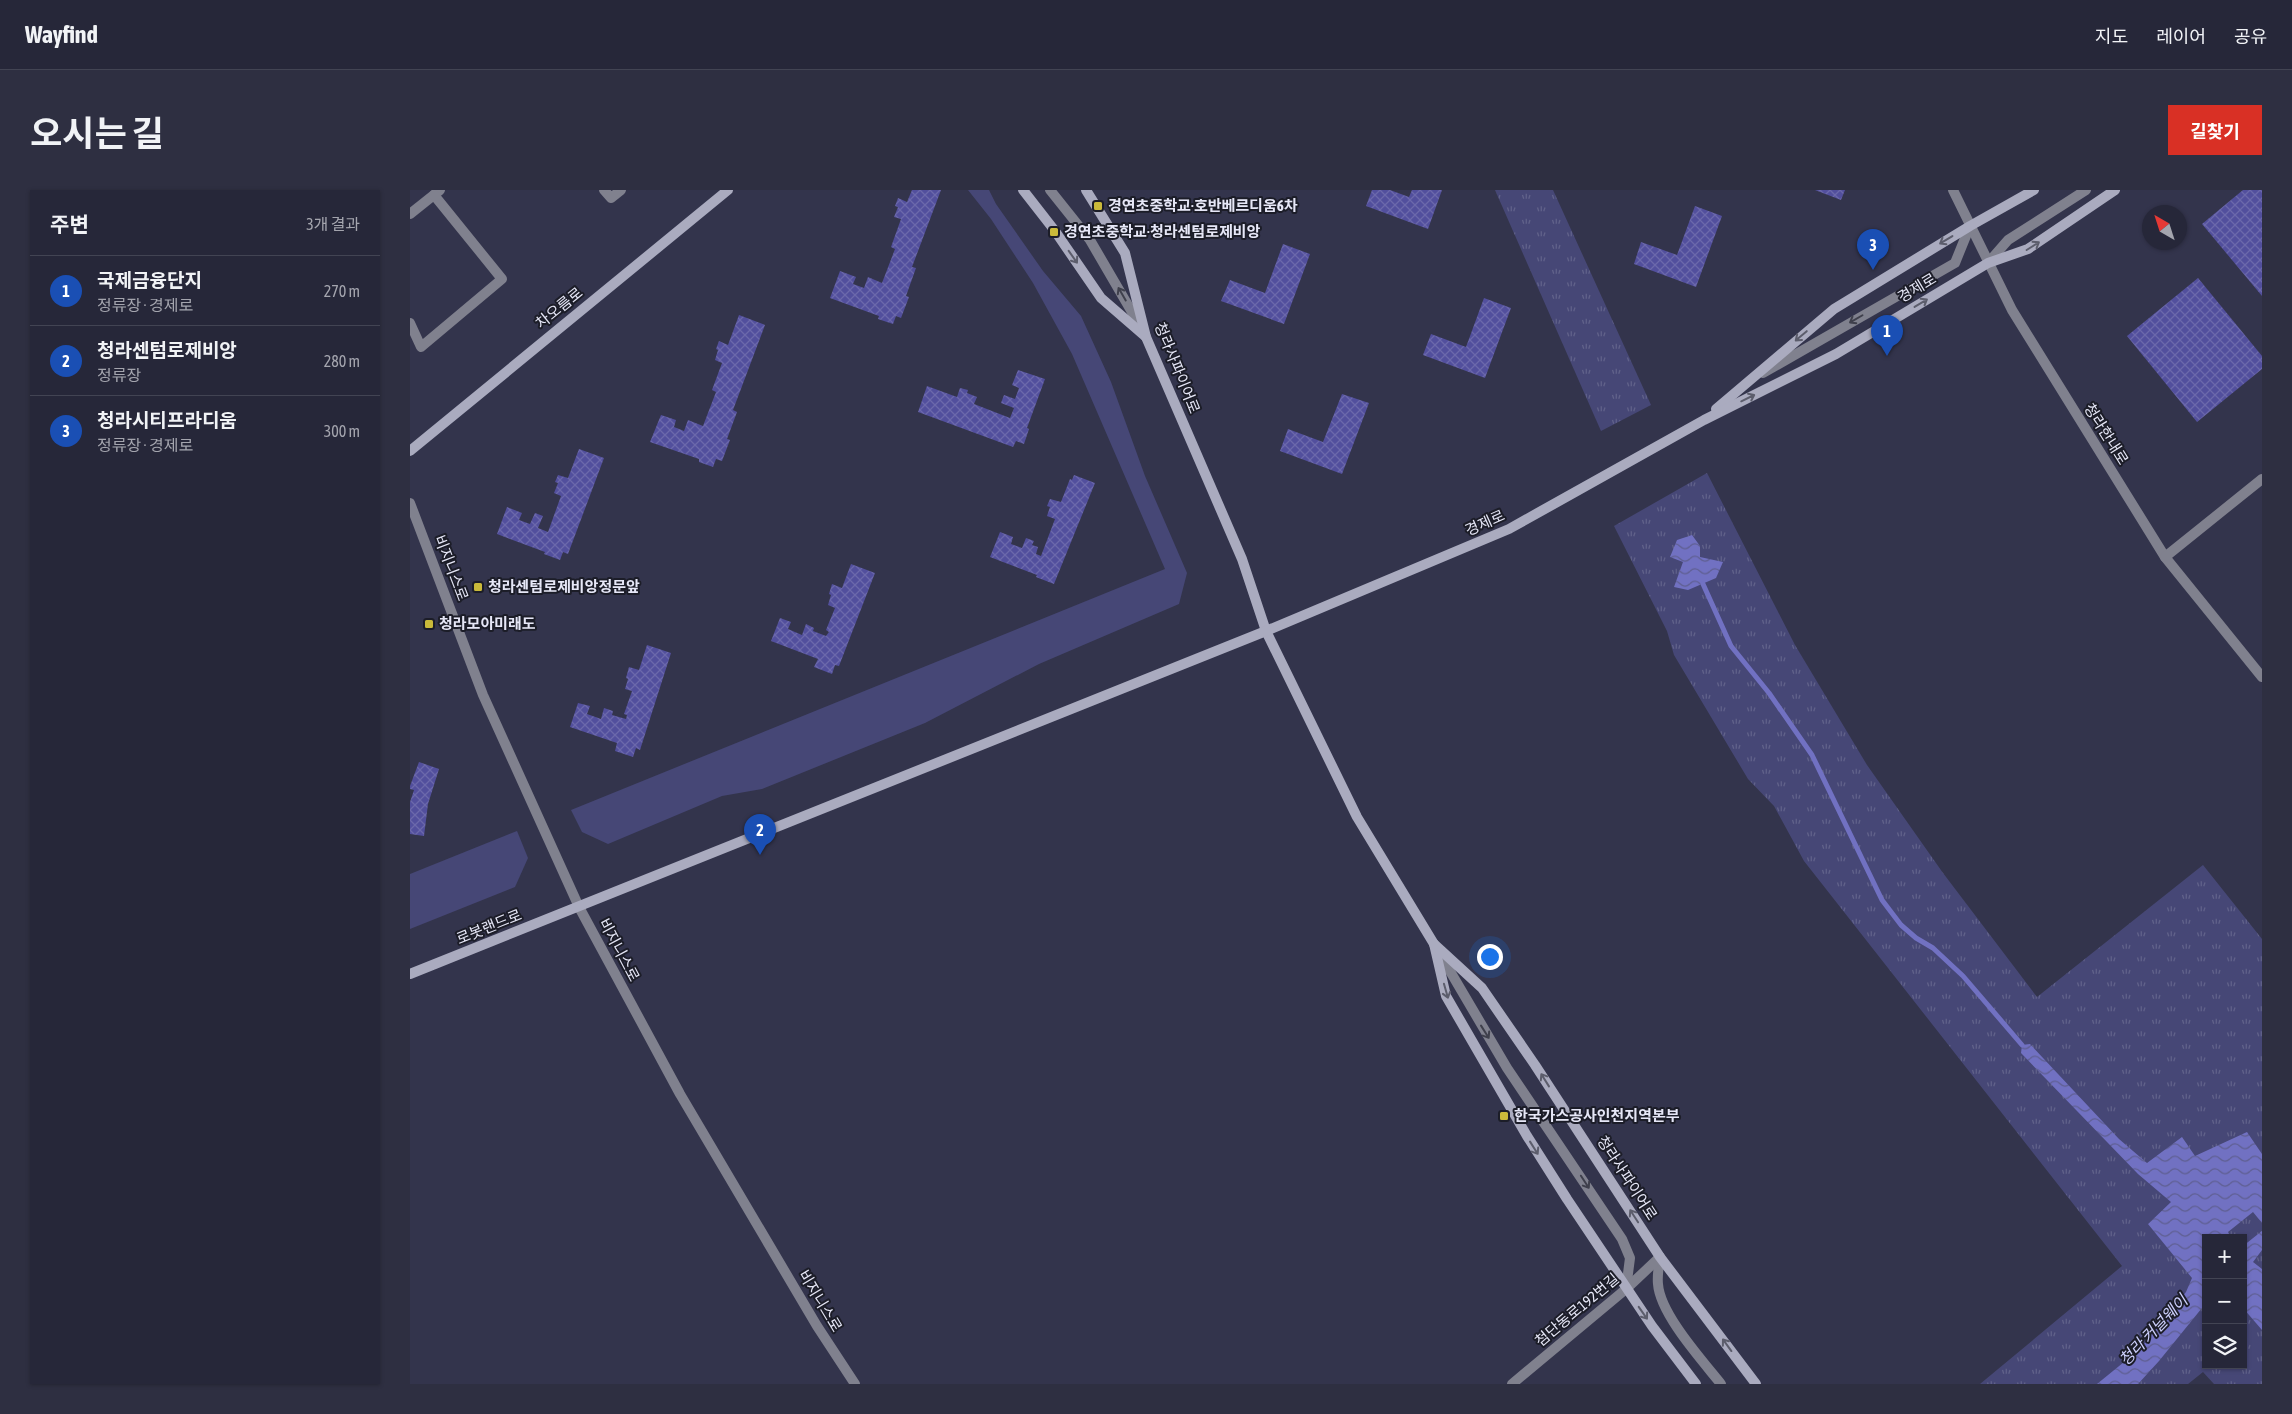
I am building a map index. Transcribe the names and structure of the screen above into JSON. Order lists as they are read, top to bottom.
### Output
{
  "streets": {
    "main road": [
      "경제로",
      "차오름로",
      "청라사파이어로",
      "로봇랜드로"
    ],
    "street": ["청라한내로", "비지니스로", "첨단동로192번길"]
  },
  "crossings": [
    ["경제로", "청라사파이어로"],
    ["경제로", "청라한내로"],
    ["경제로", "비지니스로"],
    ["경제로", "로봇랜드로"],
    ["청라사파이어로", "첨단동로192번길"],
    ["비지니스로", "로봇랜드로"]
  ],
  "water": ["청라 커널웨이"],
  "places": {
    "transit": [
      "경연초중학교·호반베르디움6차",
      "경연초중학교·청라센텀로제비앙",
      "청라센텀로제비앙정문앞",
      "청라모아미래도",
      "한국가스공사인천지역본부"
    ]
  },
  "north": "top left",
  "page": {
    "header": "Wayfind",
    "nav": ["지도", "레이어", "공유"],
    "title": "오시는 길",
    "buttons": "길찾기",
    "heading": ["주변", "3개 결과"],
    "pins": ["3", "1", "2"],
    "list": [
      {
        "mark": "1",
        "name": "국제금융단지",
        "note": "정류장 · 경제로",
        "value": "270 m"
      },
      {
        "mark": "2",
        "name": "청라센텀로제비앙",
        "note": "정류장",
        "value": "280 m"
      },
      {
        "mark": "3",
        "name": "청라시티프라디움",
        "note": "정류장 · 경제로",
        "value": "300 m"
      }
    ],
    "map_buttons": ["+", "−"]
  }
}
